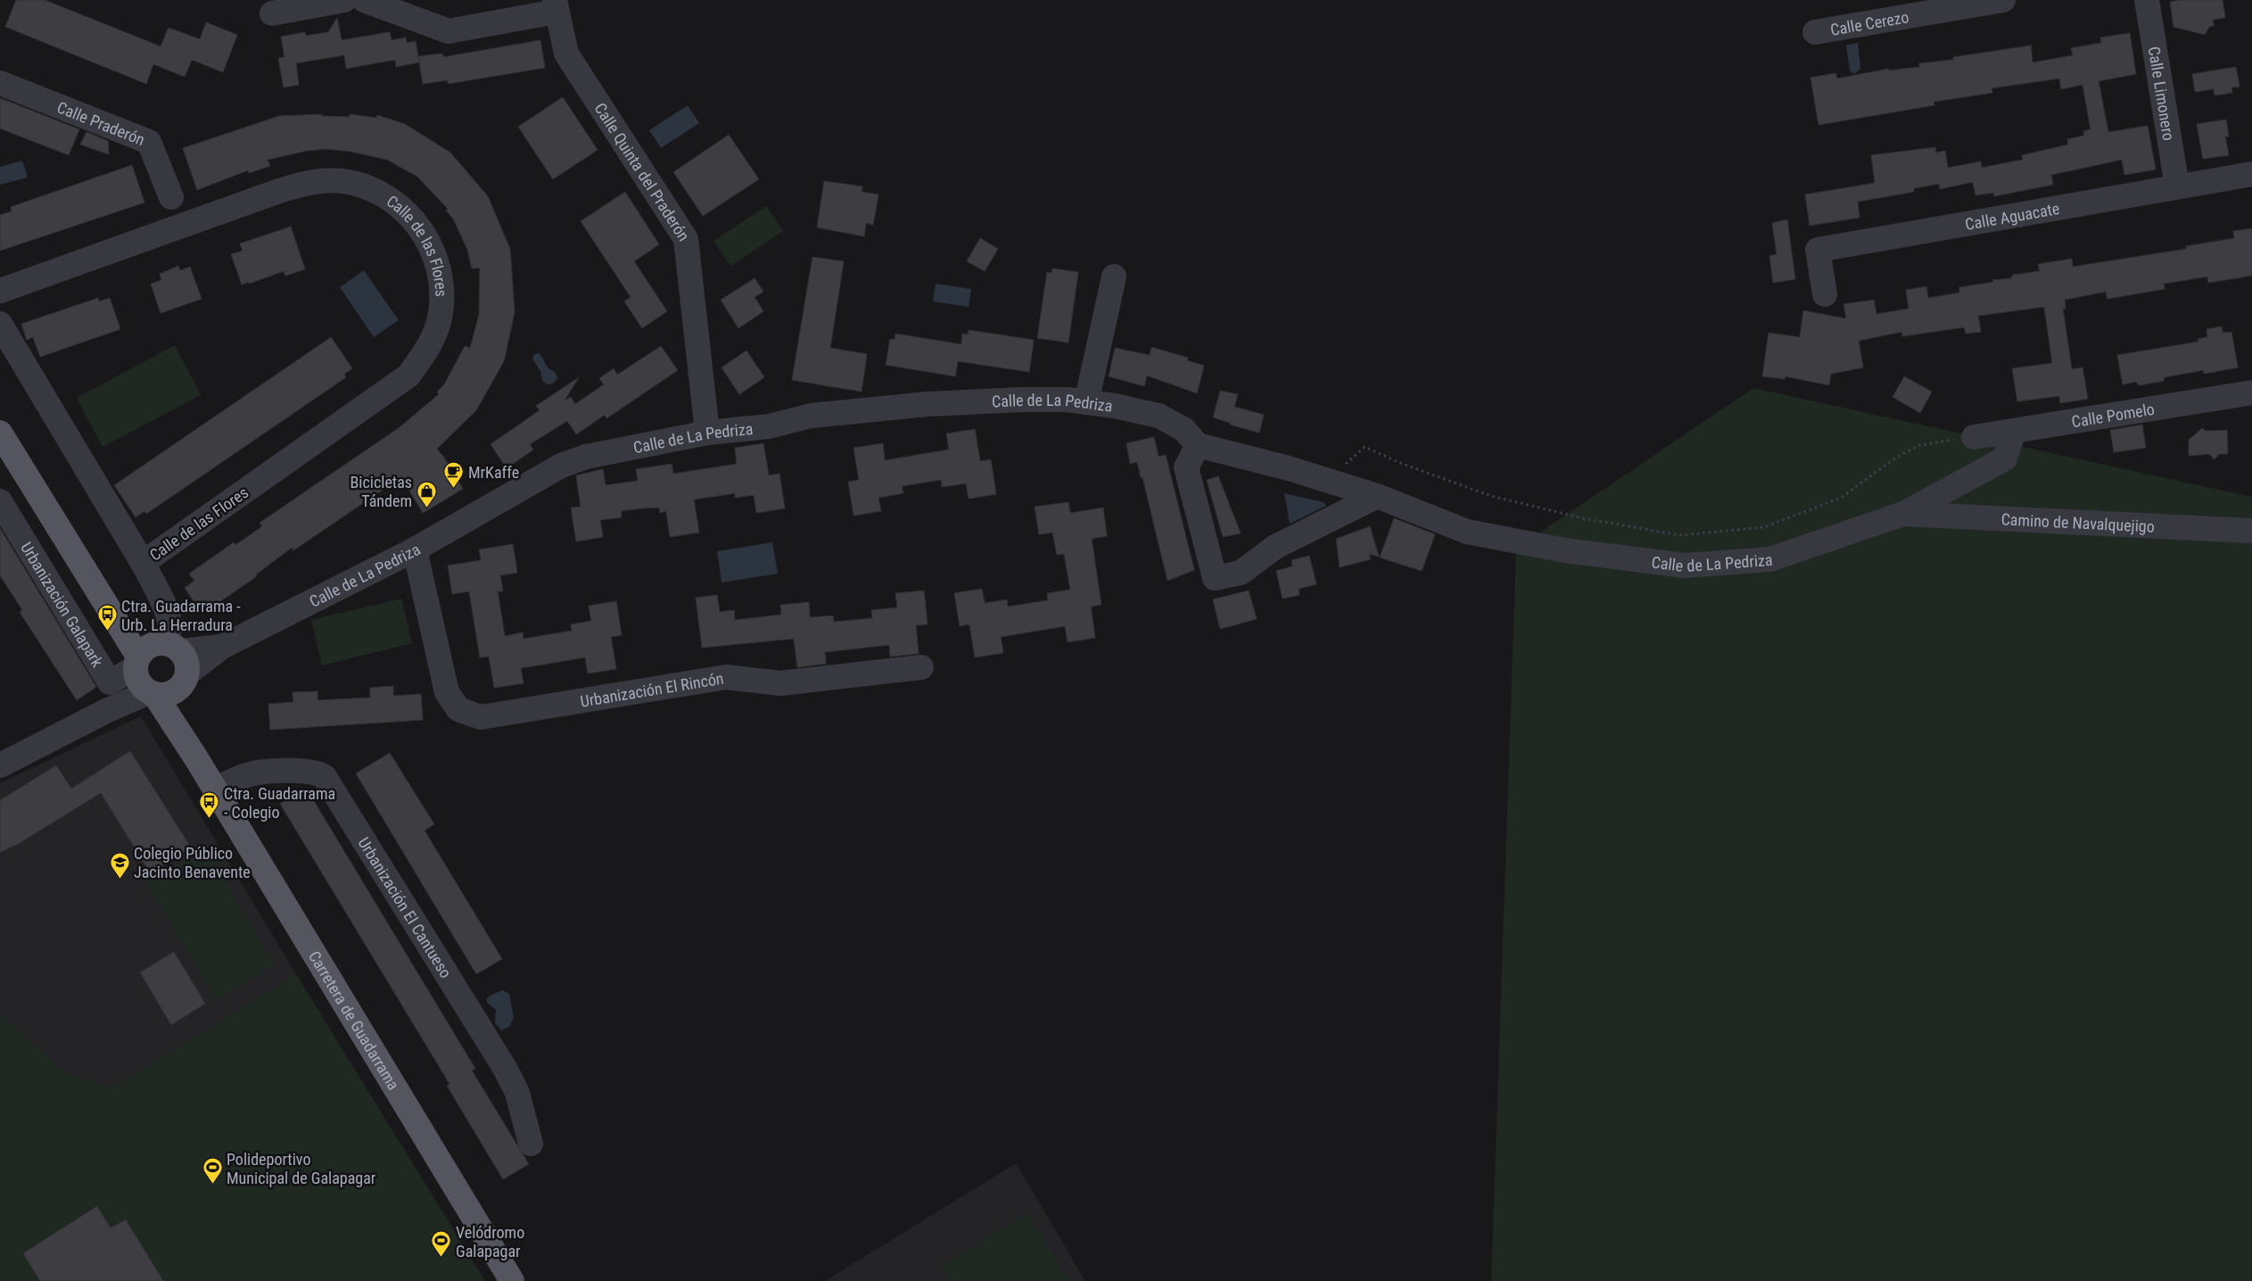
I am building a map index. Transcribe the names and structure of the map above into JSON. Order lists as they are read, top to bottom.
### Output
{
  "streets": {
    "main road": ["Carretera de Guadarrama"],
    "street": [
      "Calle Cerezo",
      "Calle Limonero",
      "Calle Praderón",
      "Calle Quinta del Praderón",
      "Calle Aguacate",
      "Calle de las Flores",
      "Calle de La Pedriza",
      "Calle Pomelo",
      "Camino de Navalquejigo",
      "Urbanización Galapark",
      "Urbanización El Rincón",
      "Urbanización El Cantueso"
    ]
  },
  "crossings": [
    ["Calle Limonero", "Calle Aguacate"],
    ["Calle Quinta del Praderón", "Calle de La Pedriza"],
    ["Calle de las Flores", "Calle de La Pedriza"],
    ["Calle de las Flores", "Urbanización Galapark"],
    ["Calle de las Flores", "Carretera de Guadarrama"],
    ["Calle de La Pedriza", "Calle Pomelo"],
    ["Calle de La Pedriza", "Camino de Navalquejigo"],
    ["Calle de La Pedriza", "Urbanización Galapark"],
    ["Calle de La Pedriza", "Urbanización El Rincón"],
    ["Calle de La Pedriza", "Carretera de Guadarrama"],
    ["Urbanización Galapark", "Carretera de Guadarrama"],
    ["Urbanización El Cantueso", "Carretera de Guadarrama"]
  ],
  "places": {
    "cafe": ["MrKaffe"],
    "shop": ["Bicicletas Tándem"],
    "bus stop": ["Ctra. Guadarrama - Urb. La Herradura", "Ctra. Guadarrama - Colegio"],
    "school or university": ["Colegio Público Jacinto Benavente"],
    "sports": ["Polideportivo Municipal de Galapagar", "Velódromo Galapagar"]
  }
}
